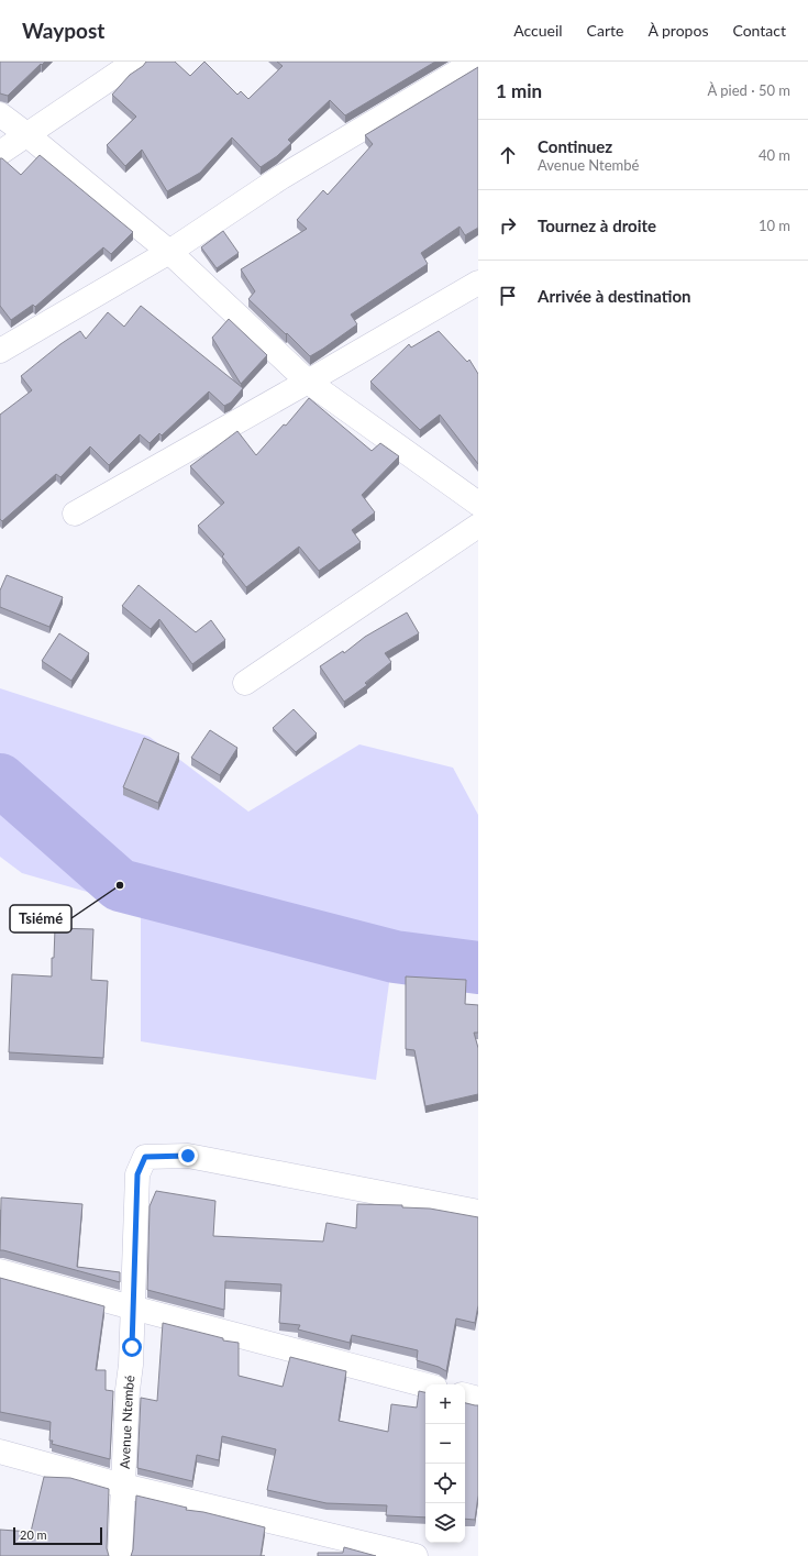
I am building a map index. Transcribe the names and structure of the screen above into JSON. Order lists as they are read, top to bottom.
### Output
{
  "streets": {
    "street": ["Avenue Ntembé"]
  },
  "places": ["Tsiémé"],
  "scale_bar": "20 m",
  "page": {
    "header": "Waypost",
    "nav": [
      "Accueil",
      "Carte",
      "À propos",
      "Contact"
    ],
    "heading": ["1 min", "À pied · 50 m"],
    "list": [
      ["Continuez", "Avenue Ntembé", "40 m"],
      ["Tournez à droite", "10 m"],
      "Arrivée à destination"
    ],
    "map_buttons": ["+", "−"],
    "scale": "20 m"
  }
}
